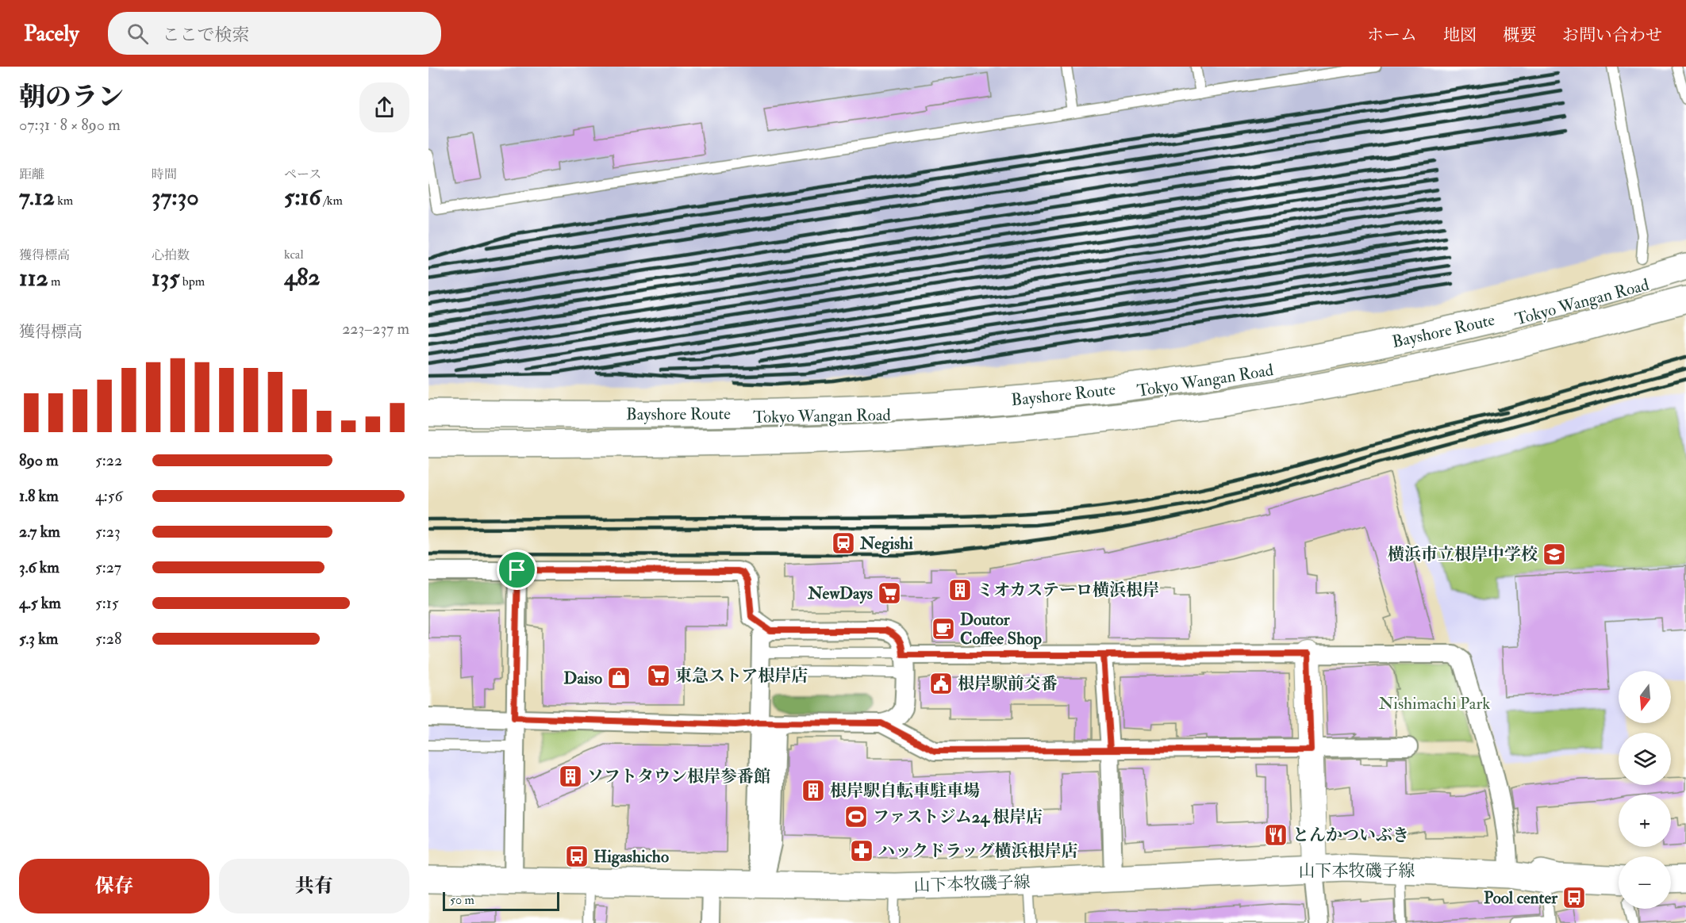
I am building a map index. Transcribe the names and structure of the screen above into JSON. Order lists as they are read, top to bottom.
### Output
{
  "streets": {
    "main road": ["Tokyo Wangan Road", "Bayshore Route", "山下本牧磯子線"]
  },
  "parks": ["Nishimachi Park"],
  "places": {
    "station": ["Negishi"],
    "school or university": ["横浜市立根岸中学校"],
    "building": ["ミオカステーロ横浜根岸", "ソフトタウン根岸参番館", "根岸駅自転車駐車場"],
    "supermarket": ["NewDays", "東急ストア根岸店"],
    "cafe": ["Doutor Coffee Shop"],
    "shop": ["Daiso"],
    "public building": ["根岸駅前交番"],
    "sports": ["ファストジム24 根岸店"],
    "restaurant": ["とんかついぶき"],
    "pharmacy": ["ハックドラッグ横浜根岸店"],
    "bus stop": ["Higashicho", "Pool center"]
  },
  "scale_bar": "50 m",
  "north": "bottom",
  "page": {
    "header": "Pacely",
    "search": "ここで検索",
    "nav": [
      "ホーム",
      "地図",
      "概要",
      "お問い合わせ"
    ],
    "heading": ["朝のラン", "07:31 · 8 × 890 m"],
    "stats": [
      ["距離", "7.12 km"],
      ["時間", "37:30"],
      ["ペース", "5:16 /km"],
      ["獲得標高", "112 m"],
      ["心拍数", "135 bpm"],
      ["kcal", "482"]
    ],
    "chart": ["獲得標高", "223–237 m"],
    "list": [
      {
        "name": "890 m",
        "note": "5:22"
      },
      {
        "name": "1.8 km",
        "note": "4:56"
      },
      {
        "name": "2.7 km",
        "note": "5:23"
      },
      {
        "name": "3.6 km",
        "note": "5:27"
      },
      {
        "name": "4.5 km",
        "note": "5:15"
      },
      {
        "name": "5.3 km",
        "note": "5:28"
      }
    ],
    "map_buttons": ["+", "−"],
    "buttons": ["保存", "共有"],
    "scale": "50 m"
  }
}
